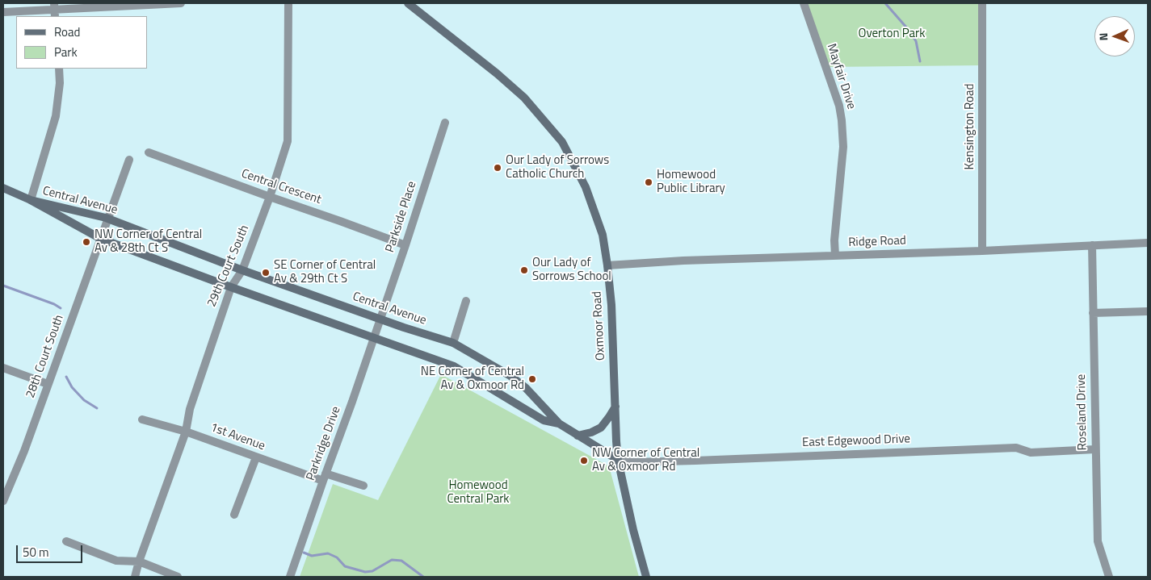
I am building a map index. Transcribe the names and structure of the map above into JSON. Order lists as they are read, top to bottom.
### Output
{
  "streets": {
    "main road": ["Central Avenue", "Oxmoor Road"],
    "street": [
      "Mayfair Drive",
      "Kensington Road",
      "Central Crescent",
      "Parkside Place",
      "Ridge Road",
      "29th Court South",
      "28th Court South",
      "Roseland Drive",
      "1st Avenue",
      "East Edgewood Drive",
      "Parkridge Drive"
    ]
  },
  "crossings": [
    ["Mayfair Drive", "Ridge Road"],
    ["Kensington Road", "Ridge Road"],
    ["Central Crescent", "Parkside Place"],
    ["Central Crescent", "29th Court South"],
    ["Central Avenue", "Parkside Place"],
    ["Central Avenue", "29th Court South"],
    ["Central Avenue", "Oxmoor Road"],
    ["Central Avenue", "28th Court South"],
    ["Central Avenue", "East Edgewood Drive"],
    ["Central Avenue", "Parkridge Drive"],
    ["Parkside Place", "Parkridge Drive"],
    ["Ridge Road", "Oxmoor Road"],
    ["Ridge Road", "Roseland Drive"],
    ["29th Court South", "1st Avenue"],
    ["Oxmoor Road", "East Edgewood Drive"],
    ["Roseland Drive", "East Edgewood Drive"],
    ["1st Avenue", "Parkridge Drive"]
  ],
  "parks": ["Overton Park", "Homewood Central Park"],
  "places": [
    "Our Lady of Sorrows Catholic Church",
    "Homewood Public Library",
    "NW Corner of Central Av & 28th Ct S",
    "Our Lady of Sorrows School",
    "SE Corner of Central Av & 29th Ct S",
    "NE Corner of Central Av & Oxmoor Rd",
    "NW Corner of Central Av & Oxmoor Rd"
  ],
  "legend": ["Road", "Park"],
  "scale_bar": "50 m",
  "north": "left"
}
